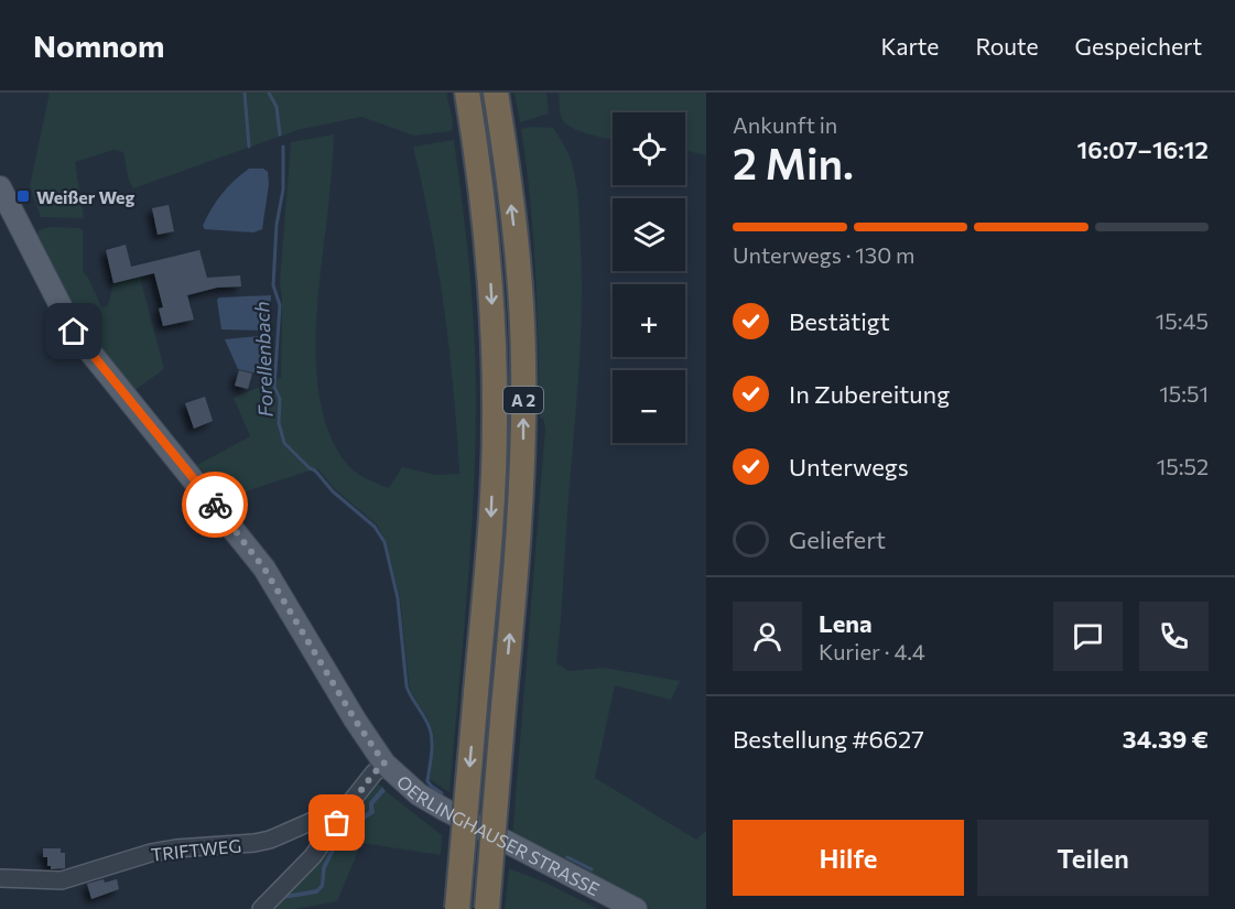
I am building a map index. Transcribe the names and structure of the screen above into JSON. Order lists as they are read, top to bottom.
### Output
{
  "streets": {
    "highway": ["A 2"],
    "main road": ["OERLINGHAUSER STRASSE"],
    "street": ["TRIFTWEG"]
  },
  "crossings": [
    ["OERLINGHAUSER STRASSE", "TRIFTWEG"]
  ],
  "water": ["Forellenbach"],
  "places": {
    "transit": ["Weißer Weg"]
  },
  "page": {
    "header": "Nomnom",
    "nav": ["Karte", "Route", "Gespeichert"],
    "heading": ["2 Min.", "Ankunft in", "16:07–16:12"],
    "panel": [
      "Lena",
      "Kurier · 4.4",
      "Bestellung #6627",
      "34.39 €"
    ],
    "map_buttons": ["+", "−"],
    "bar": "Unterwegs · 130 m",
    "list": [
      ["Bestätigt", "15:45"],
      ["In Zubereitung", "15:51"],
      ["Unterwegs", "15:52"],
      "Geliefert"
    ],
    "buttons": ["Hilfe", "Teilen"]
  }
}
